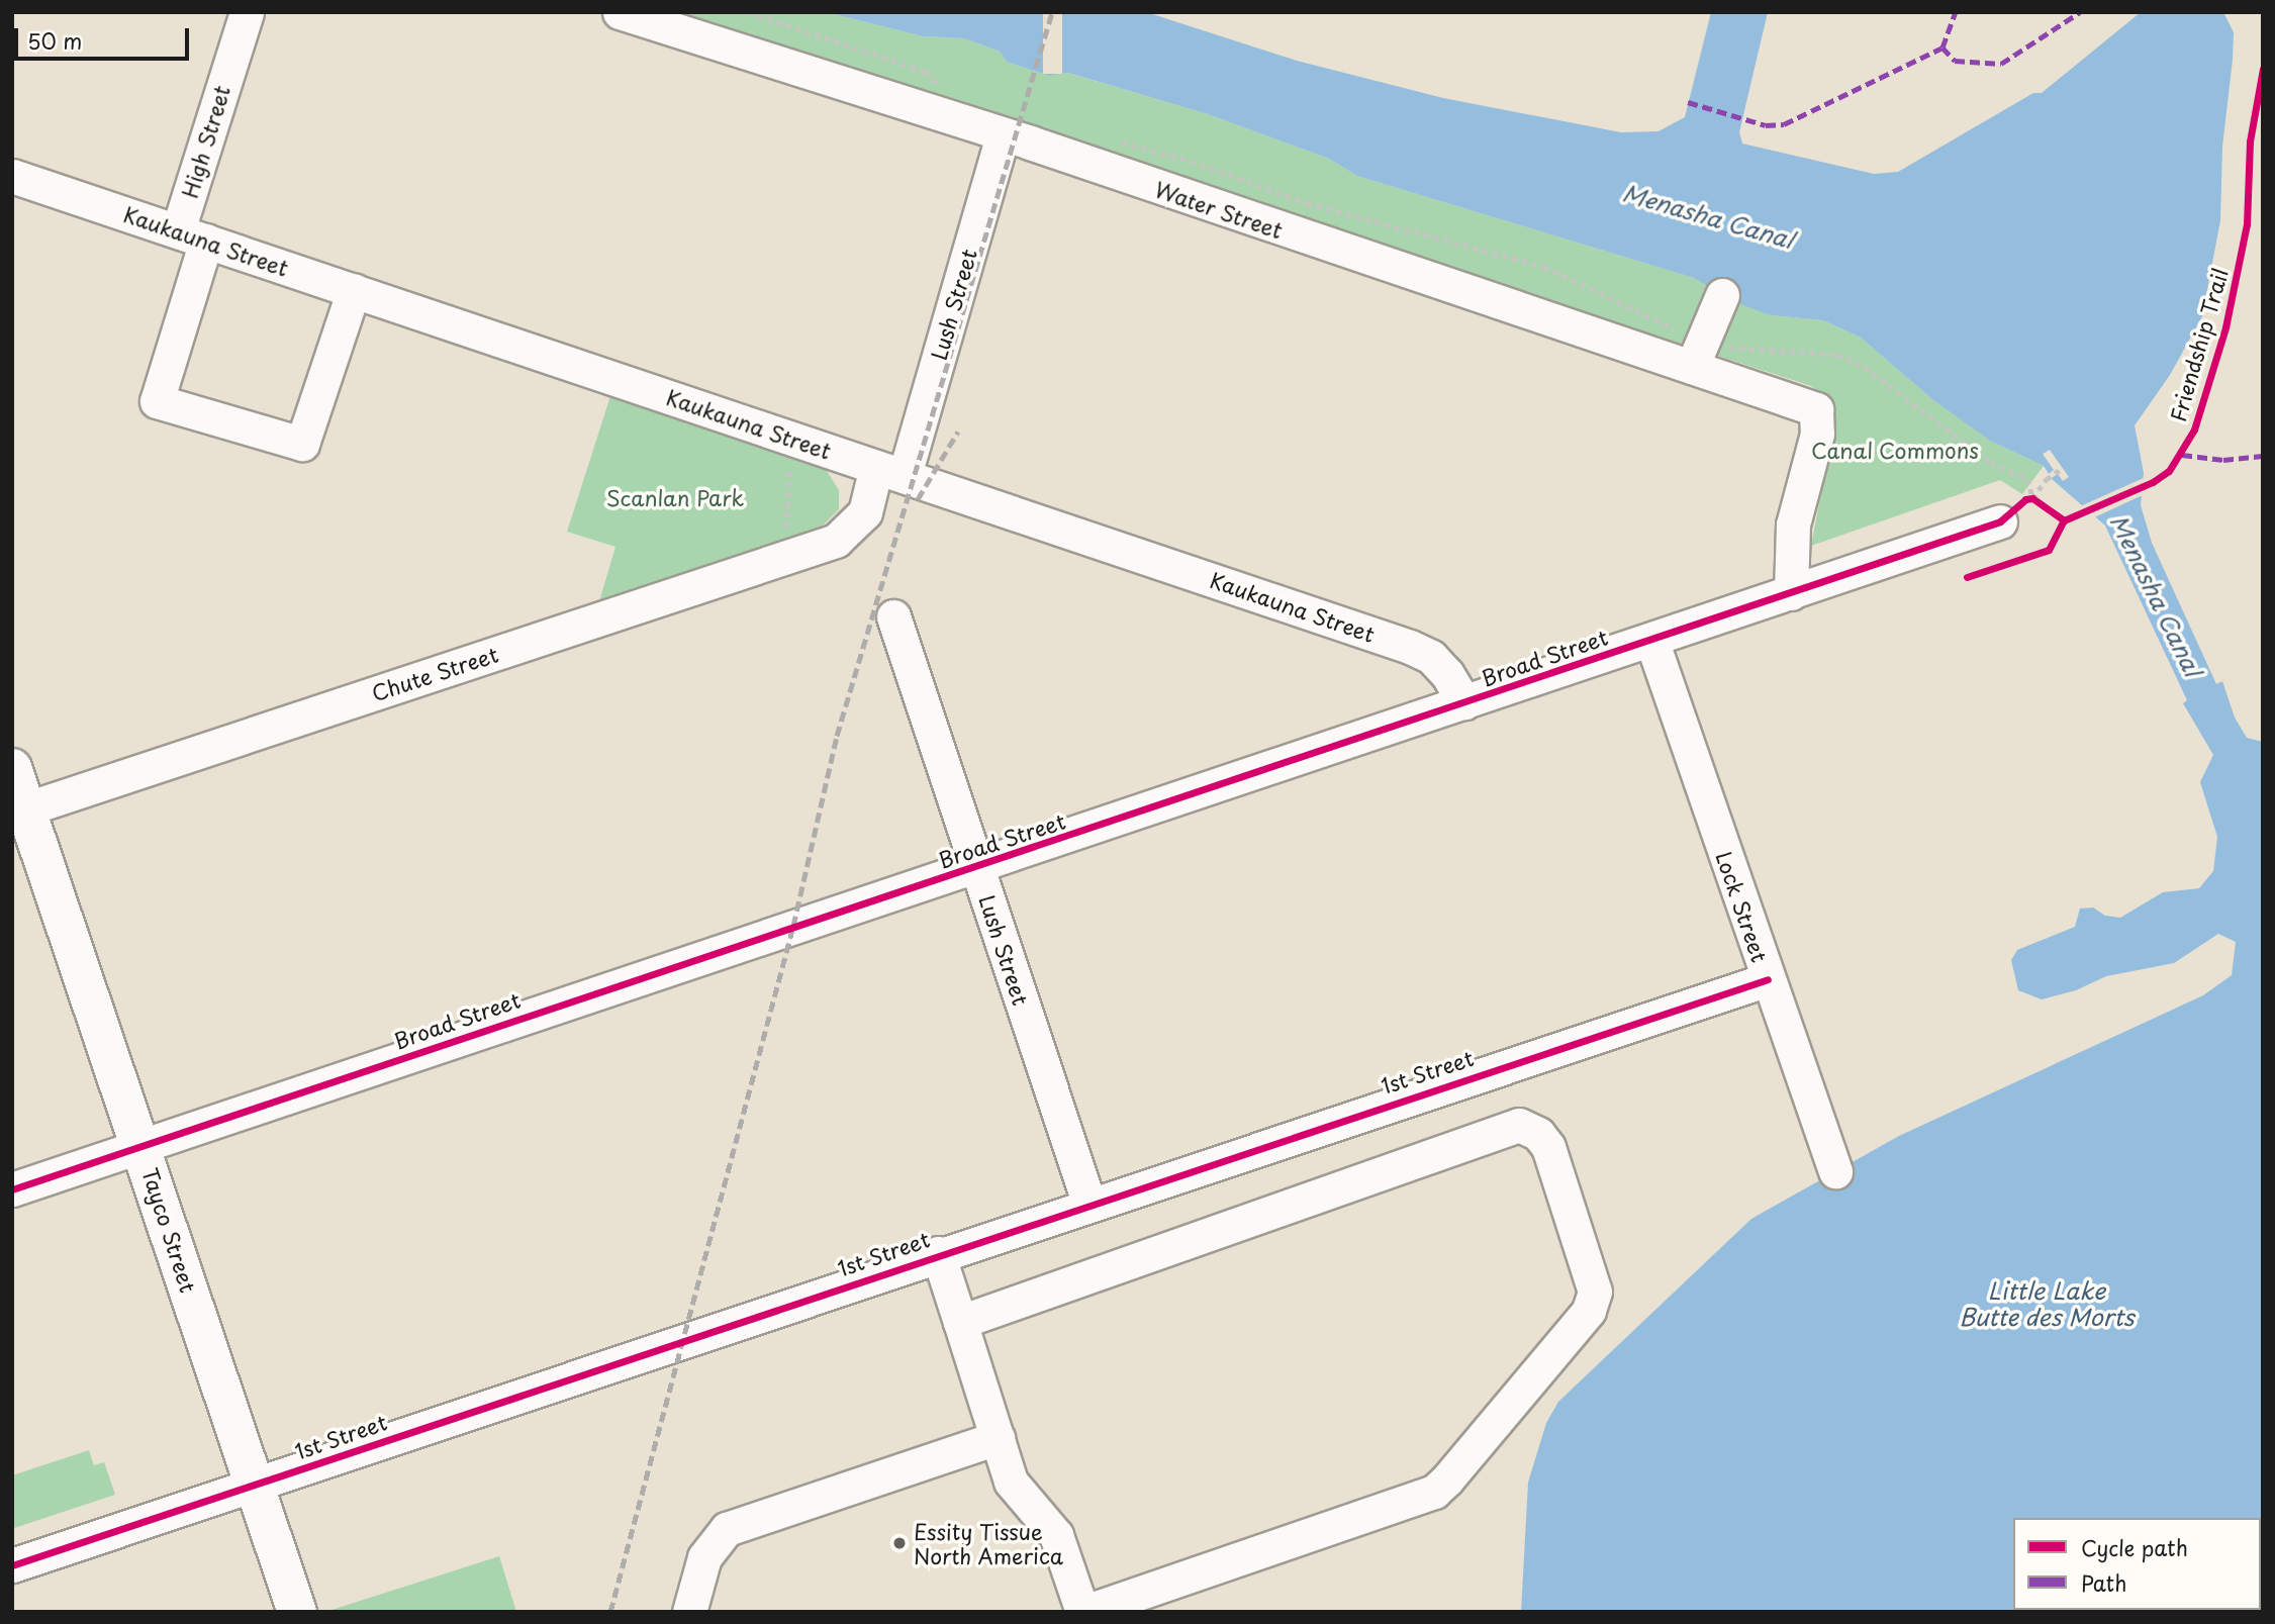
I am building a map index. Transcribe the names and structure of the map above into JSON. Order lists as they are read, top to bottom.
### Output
{
  "streets": {
    "main road": ["Tayco Street"],
    "street": [
      "High Street",
      "Water Street",
      "Kaukauna Street",
      "Lush Street",
      "Broad Street",
      "Chute Street",
      "Lock Street",
      "1st Street"
    ],
    "cycle path": ["Friendship Trail"]
  },
  "crossings": [
    ["High Street", "Kaukauna Street"],
    ["Water Street", "Lush Street"],
    ["Water Street", "Broad Street"],
    ["Kaukauna Street", "Lush Street"],
    ["Kaukauna Street", "Broad Street"],
    ["Lush Street", "Broad Street"],
    ["Lush Street", "Chute Street"],
    ["Lush Street", "1st Street"],
    ["Broad Street", "Lock Street"],
    ["Broad Street", "Tayco Street"],
    ["Chute Street", "Tayco Street"],
    ["Lock Street", "1st Street"],
    ["1st Street", "Tayco Street"]
  ],
  "water": ["Menasha Canal", "Little Lake Butte des Morts"],
  "parks": ["Canal Commons", "Scanlan Park"],
  "places": ["Essity Tissue North America"],
  "legend": ["Cycle path", "Path"],
  "scale_bar": "50 m"
}
